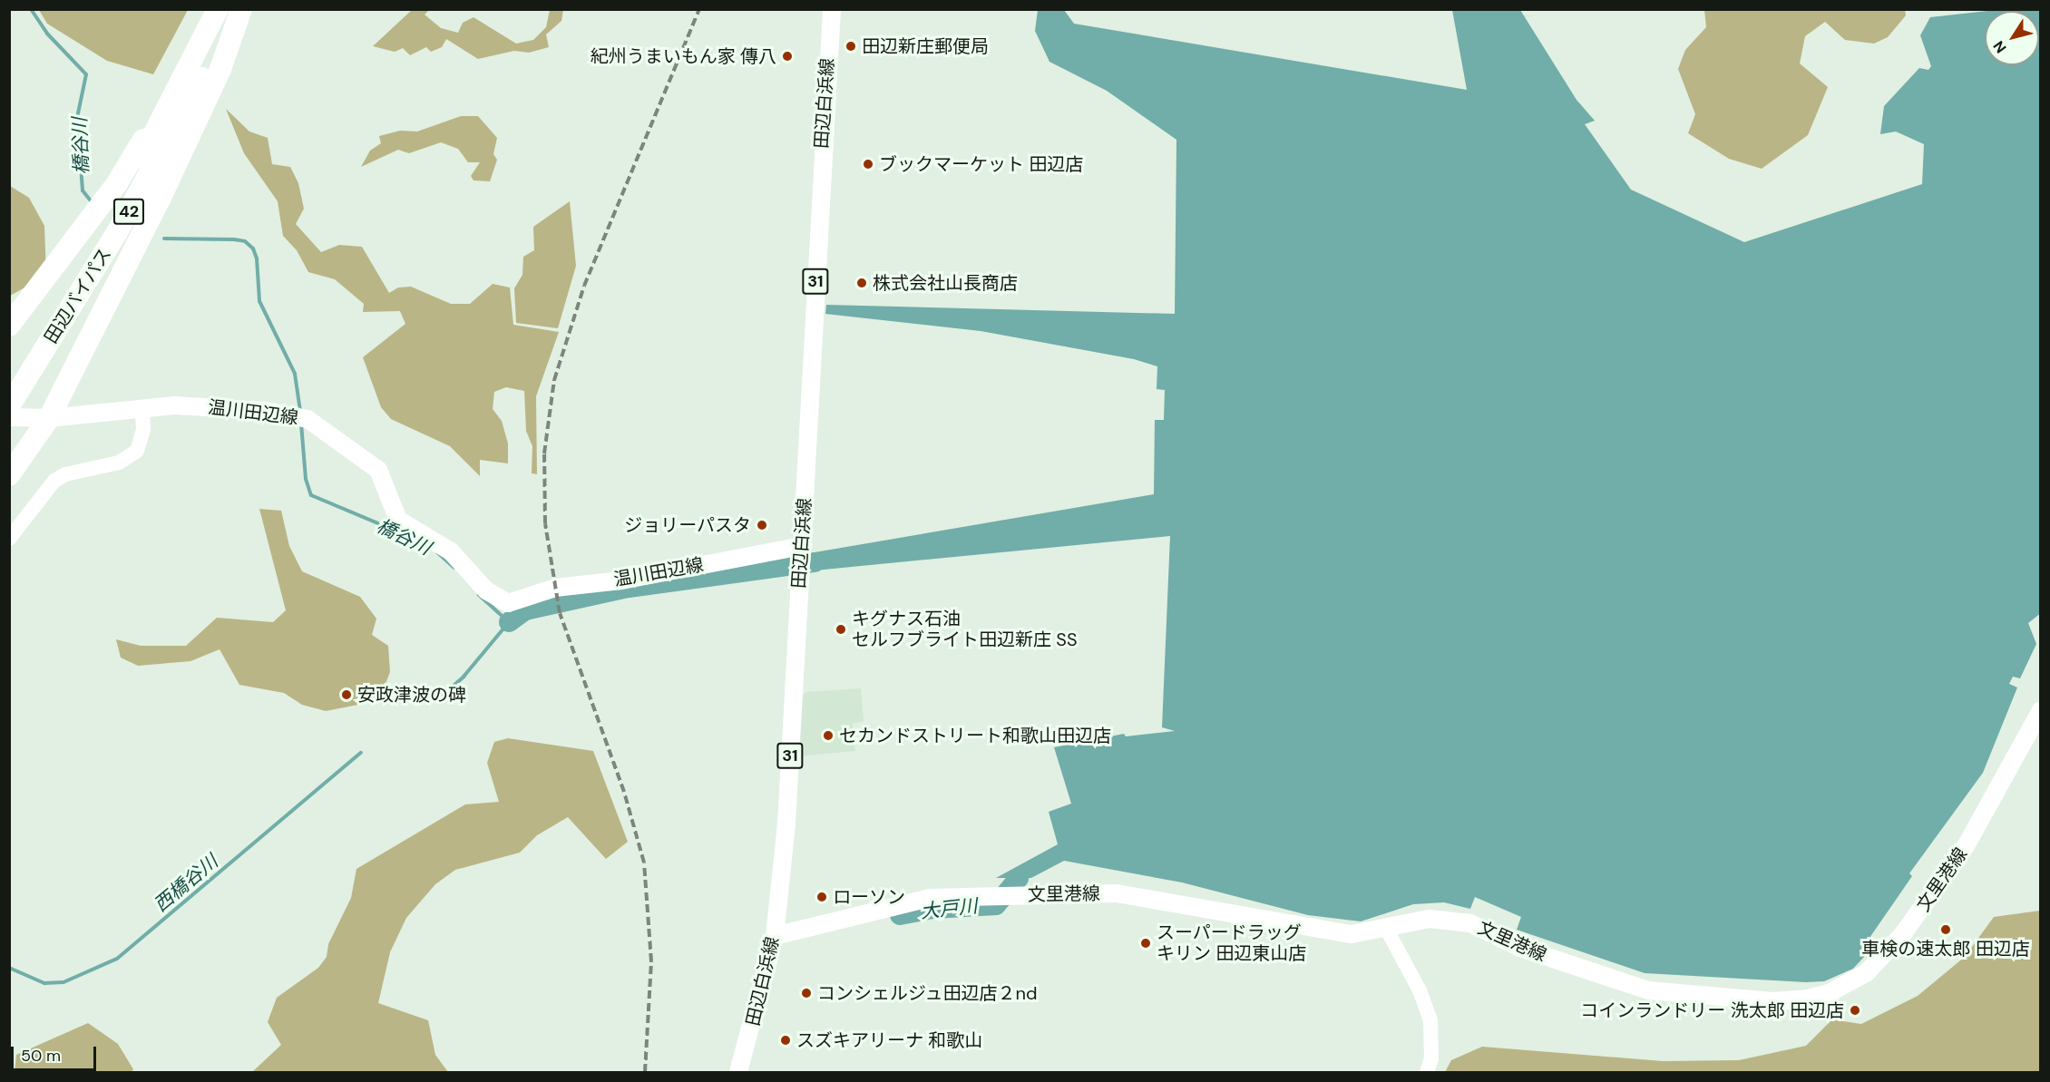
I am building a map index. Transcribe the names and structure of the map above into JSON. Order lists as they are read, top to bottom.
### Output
{
  "streets": {
    "highway": ["42", "田辺バイパス"],
    "main road": [
      "田辺白浜線",
      "31",
      "温川田辺線",
      "文里港線"
    ]
  },
  "crossings": [
    ["田辺白浜線", "温川田辺線"],
    ["田辺白浜線", "文里港線"]
  ],
  "water": ["橋谷川", "西橋谷川", "大戸川"],
  "places": [
    "田辺新庄郵便局",
    "紀州うまいもん家 傳八",
    "ブックマーケット 田辺店",
    "株式会社山長商店",
    "ジョリーパスタ",
    "キグナス石油 セルフブライト田辺新庄 SS",
    "安政津波の碑",
    "セカンドストリート和歌山田辺店",
    "ローソン",
    "車検の速太郎 田辺店",
    "スーパードラッグ キリン 田辺東山店",
    "コンシェルジュ田辺店２nd",
    "コインランドリー 洗太郎 田辺店",
    "スズキアリーナ 和歌山"
  ],
  "scale_bar": "50 m",
  "north": "bottom left"
}
